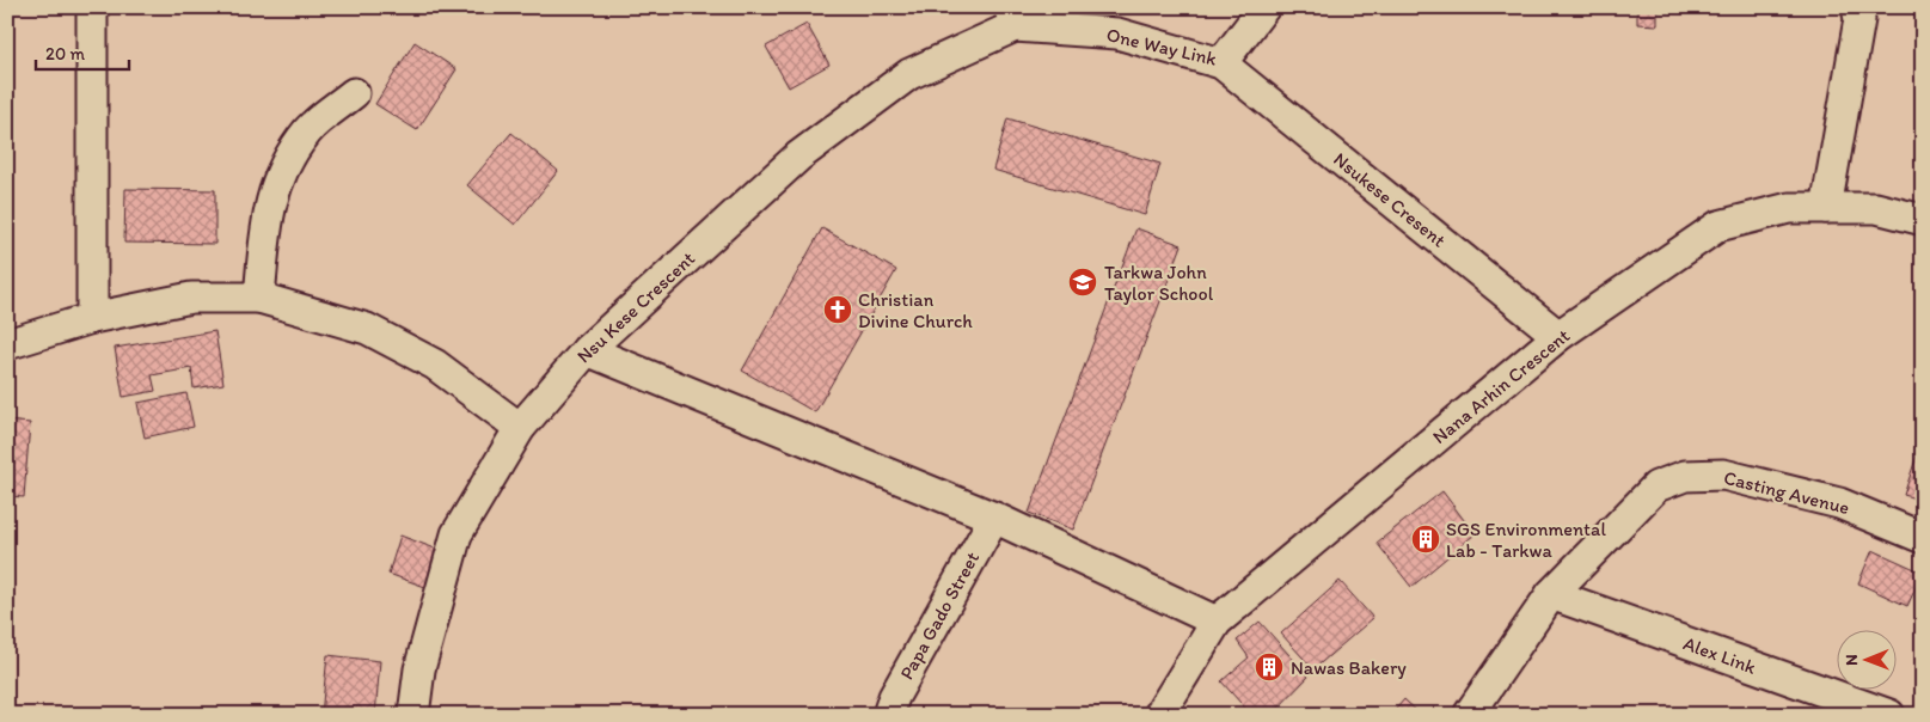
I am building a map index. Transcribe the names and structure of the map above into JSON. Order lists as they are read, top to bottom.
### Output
{
  "streets": {
    "street": [
      "One Way Link",
      "Nsukese Cresent",
      "Nsu Kese Crescent",
      "Nana Arhin Crescent",
      "Casting Avenue",
      "Papa Gado Street",
      "Alex Link"
    ]
  },
  "crossings": [
    ["One Way Link", "Nsukese Cresent"],
    ["One Way Link", "Nsu Kese Crescent"],
    ["Nsukese Cresent", "Nana Arhin Crescent"],
    ["Casting Avenue", "Alex Link"]
  ],
  "places": {
    "school or university": ["Tarkwa John Taylor School"],
    "church": ["Christian Divine Church"],
    "building": ["SGS Environmental Lab - Tarkwa", "Nawas Bakery"]
  },
  "scale_bar": "20 m",
  "north": "left"
}
